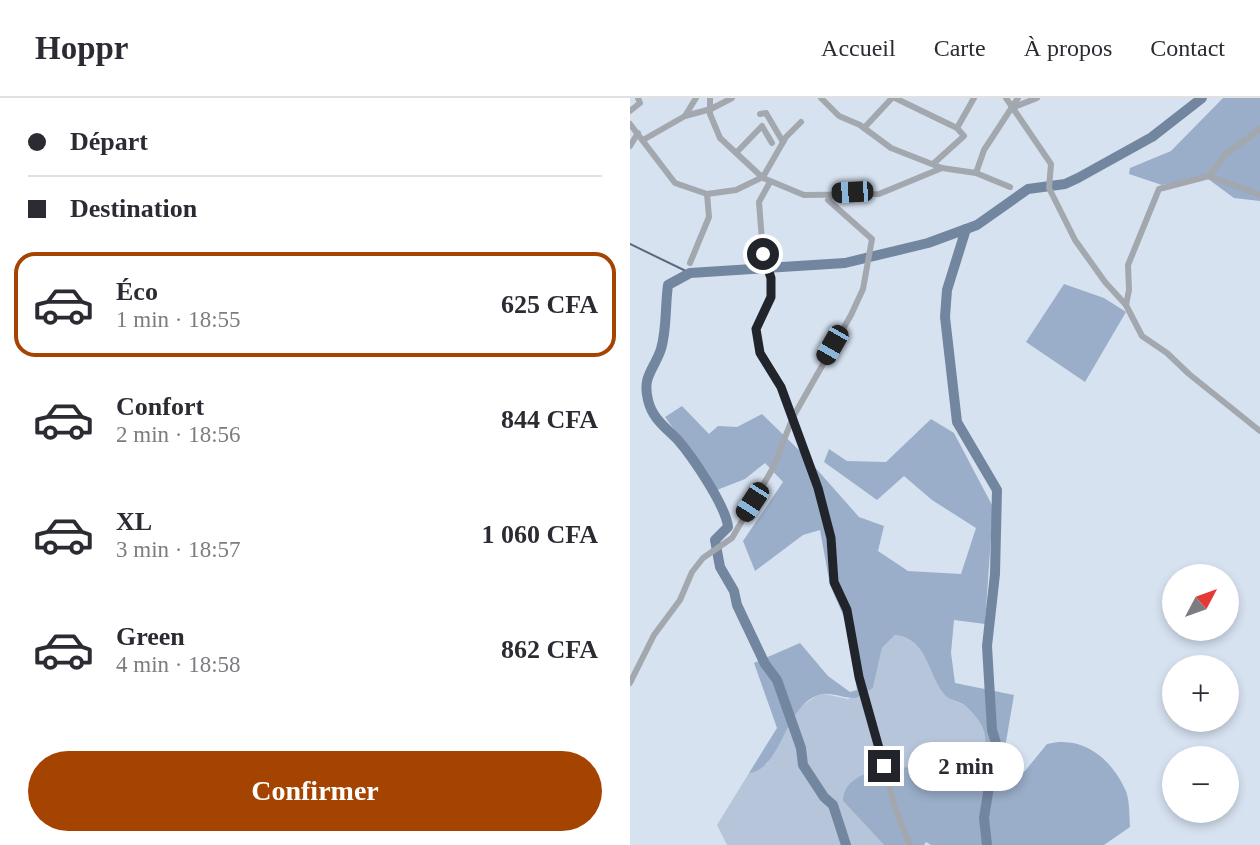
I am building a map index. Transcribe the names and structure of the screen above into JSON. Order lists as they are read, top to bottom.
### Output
{
  "north": "top right",
  "page": {
    "header": "Hoppr",
    "nav": [
      "Accueil",
      "Carte",
      "À propos",
      "Contact"
    ],
    "banner": ["Départ", "Destination"],
    "list": [
      {
        "name": "Éco",
        "note": "1 min · 18:55",
        "value": "625 CFA"
      },
      {
        "name": "Confort",
        "note": "2 min · 18:56",
        "value": "844 CFA"
      },
      {
        "name": "XL",
        "note": "3 min · 18:57",
        "value": "1 060 CFA"
      },
      {
        "name": "Green",
        "note": "4 min · 18:58",
        "value": "862 CFA"
      }
    ],
    "map_buttons": ["+", "−"],
    "buttons": "Confirmer",
    "bubble": "2 min"
  }
}
